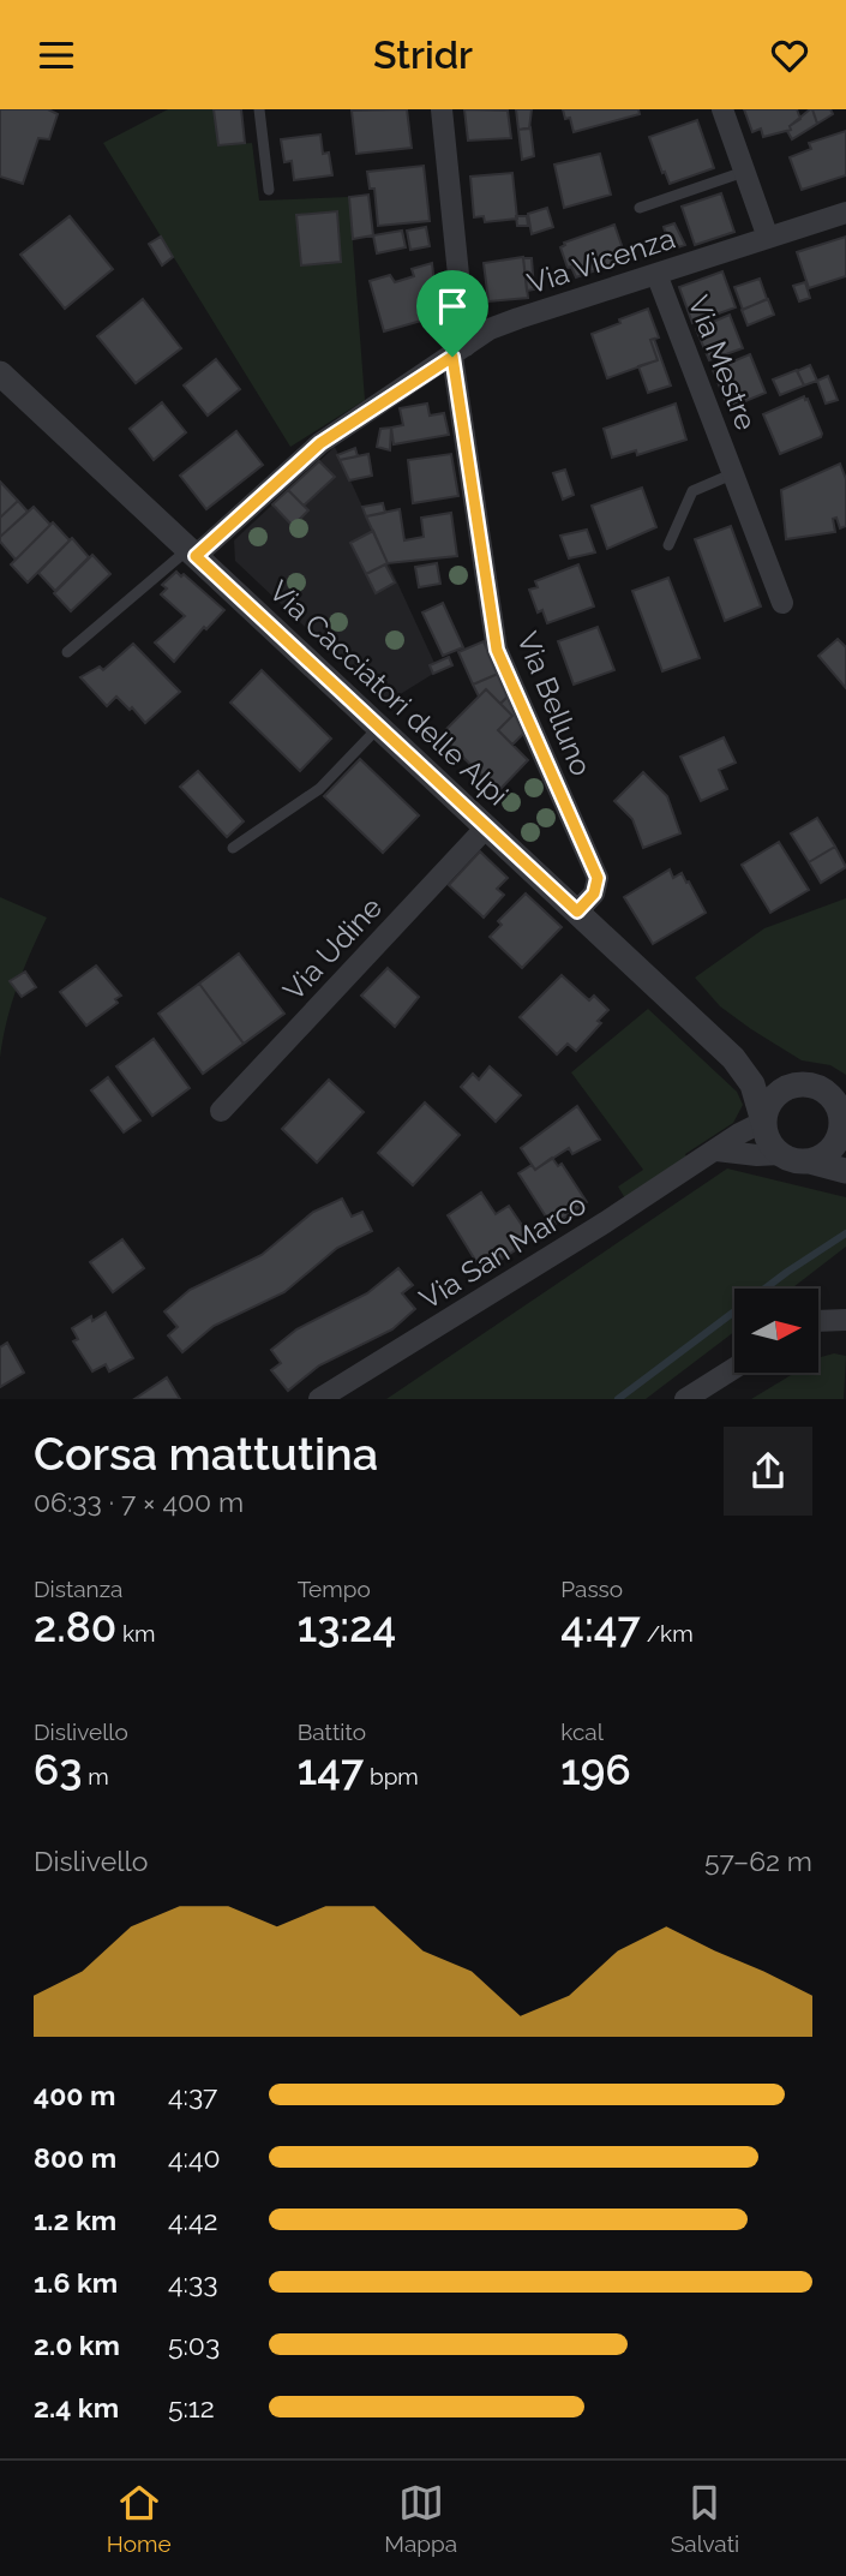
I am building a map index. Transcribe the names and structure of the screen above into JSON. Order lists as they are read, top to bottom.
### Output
{
  "streets": {
    "street": [
      "Via Vicenza",
      "Via Mestre",
      "Via Cacciatori delle Alpi",
      "Via Belluno",
      "Via Udine",
      "Via San Marco"
    ]
  },
  "crossings": [
    ["Via Vicenza", "Via Mestre"],
    ["Via Vicenza", "Via Cacciatori delle Alpi"],
    ["Via Vicenza", "Via Belluno"],
    ["Via Cacciatori delle Alpi", "Via Belluno"],
    ["Via Cacciatori delle Alpi", "Via Udine"],
    ["Via Cacciatori delle Alpi", "Via San Marco"]
  ],
  "north": "right",
  "page": {
    "header": "Stridr",
    "heading": ["Corsa mattutina", "06:33 · 7 × 400 m"],
    "stats": [
      ["Distanza", "2.80 km"],
      ["Tempo", "13:24"],
      ["Passo", "4:47 /km"],
      ["Dislivello", "63 m"],
      ["Battito", "147 bpm"],
      ["kcal", "196"]
    ],
    "chart": ["Dislivello", "57–62 m"],
    "list": [
      {
        "name": "400 m",
        "note": "4:37"
      },
      {
        "name": "800 m",
        "note": "4:40"
      },
      {
        "name": "1.2 km",
        "note": "4:42"
      },
      {
        "name": "1.6 km",
        "note": "4:33"
      },
      {
        "name": "2.0 km",
        "note": "5:03"
      },
      {
        "name": "2.4 km",
        "note": "5:12"
      }
    ],
    "tabs": ["Home", "Mappa", "Salvati"]
  }
}
